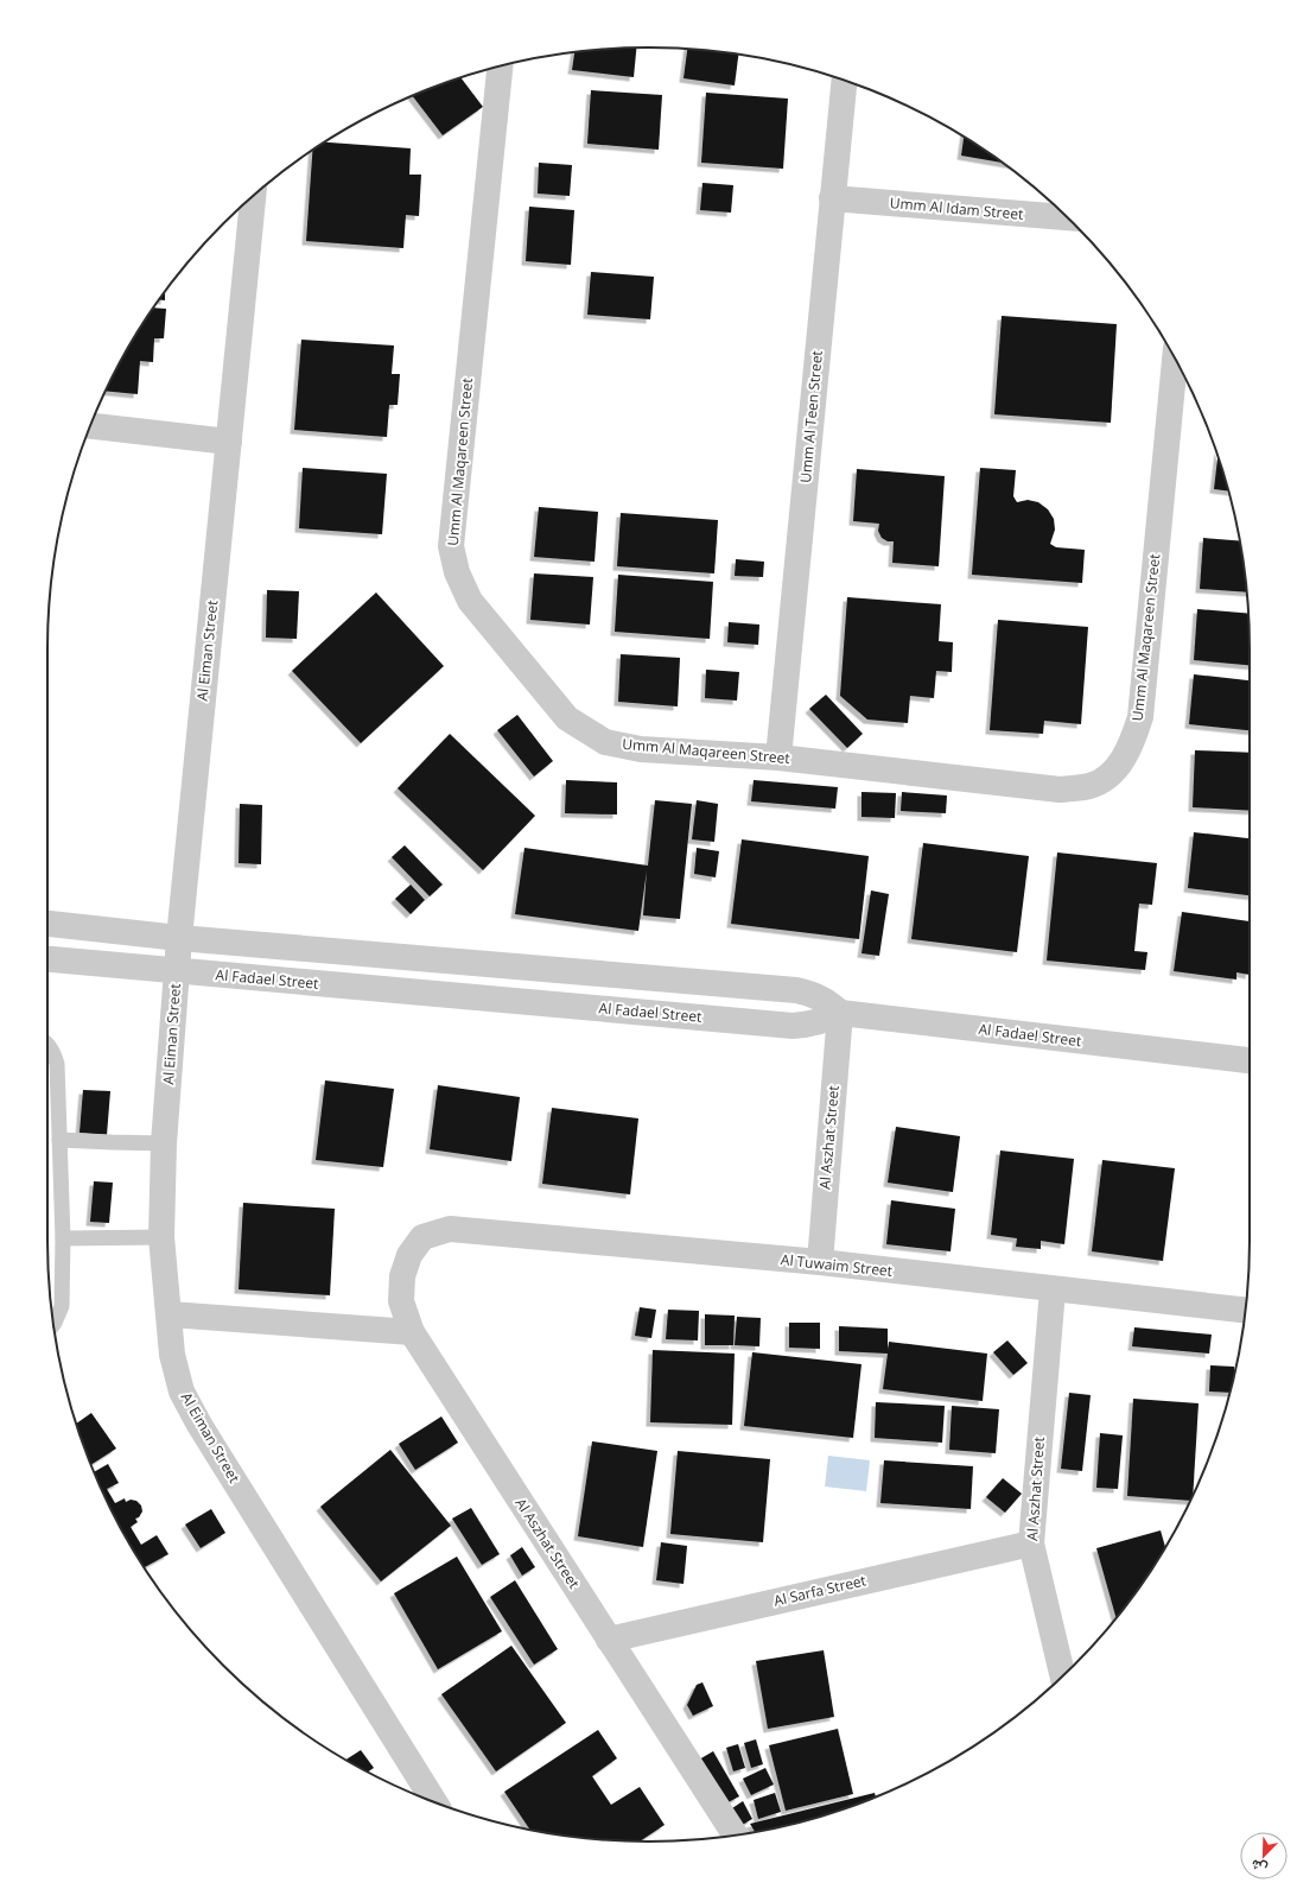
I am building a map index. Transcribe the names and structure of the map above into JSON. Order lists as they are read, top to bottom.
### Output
{
  "streets": {
    "street": [
      "Umm Al Idam Street",
      "Umm Al Teen Street",
      "Umm Al Maqareen Street",
      "Al Eiman Street",
      "Al Fadael Street",
      "Al Aszhat Street",
      "Al Tuwaim Street",
      "Al Sarfa Street"
    ]
  },
  "crossings": [
    ["Umm Al Idam Street", "Umm Al Teen Street"],
    ["Umm Al Teen Street", "Umm Al Maqareen Street"],
    ["Al Eiman Street", "Al Fadael Street"],
    ["Al Fadael Street", "Al Aszhat Street"],
    ["Al Aszhat Street", "Al Tuwaim Street"],
    ["Al Aszhat Street", "Al Sarfa Street"]
  ],
  "north": "bottom left"
}
